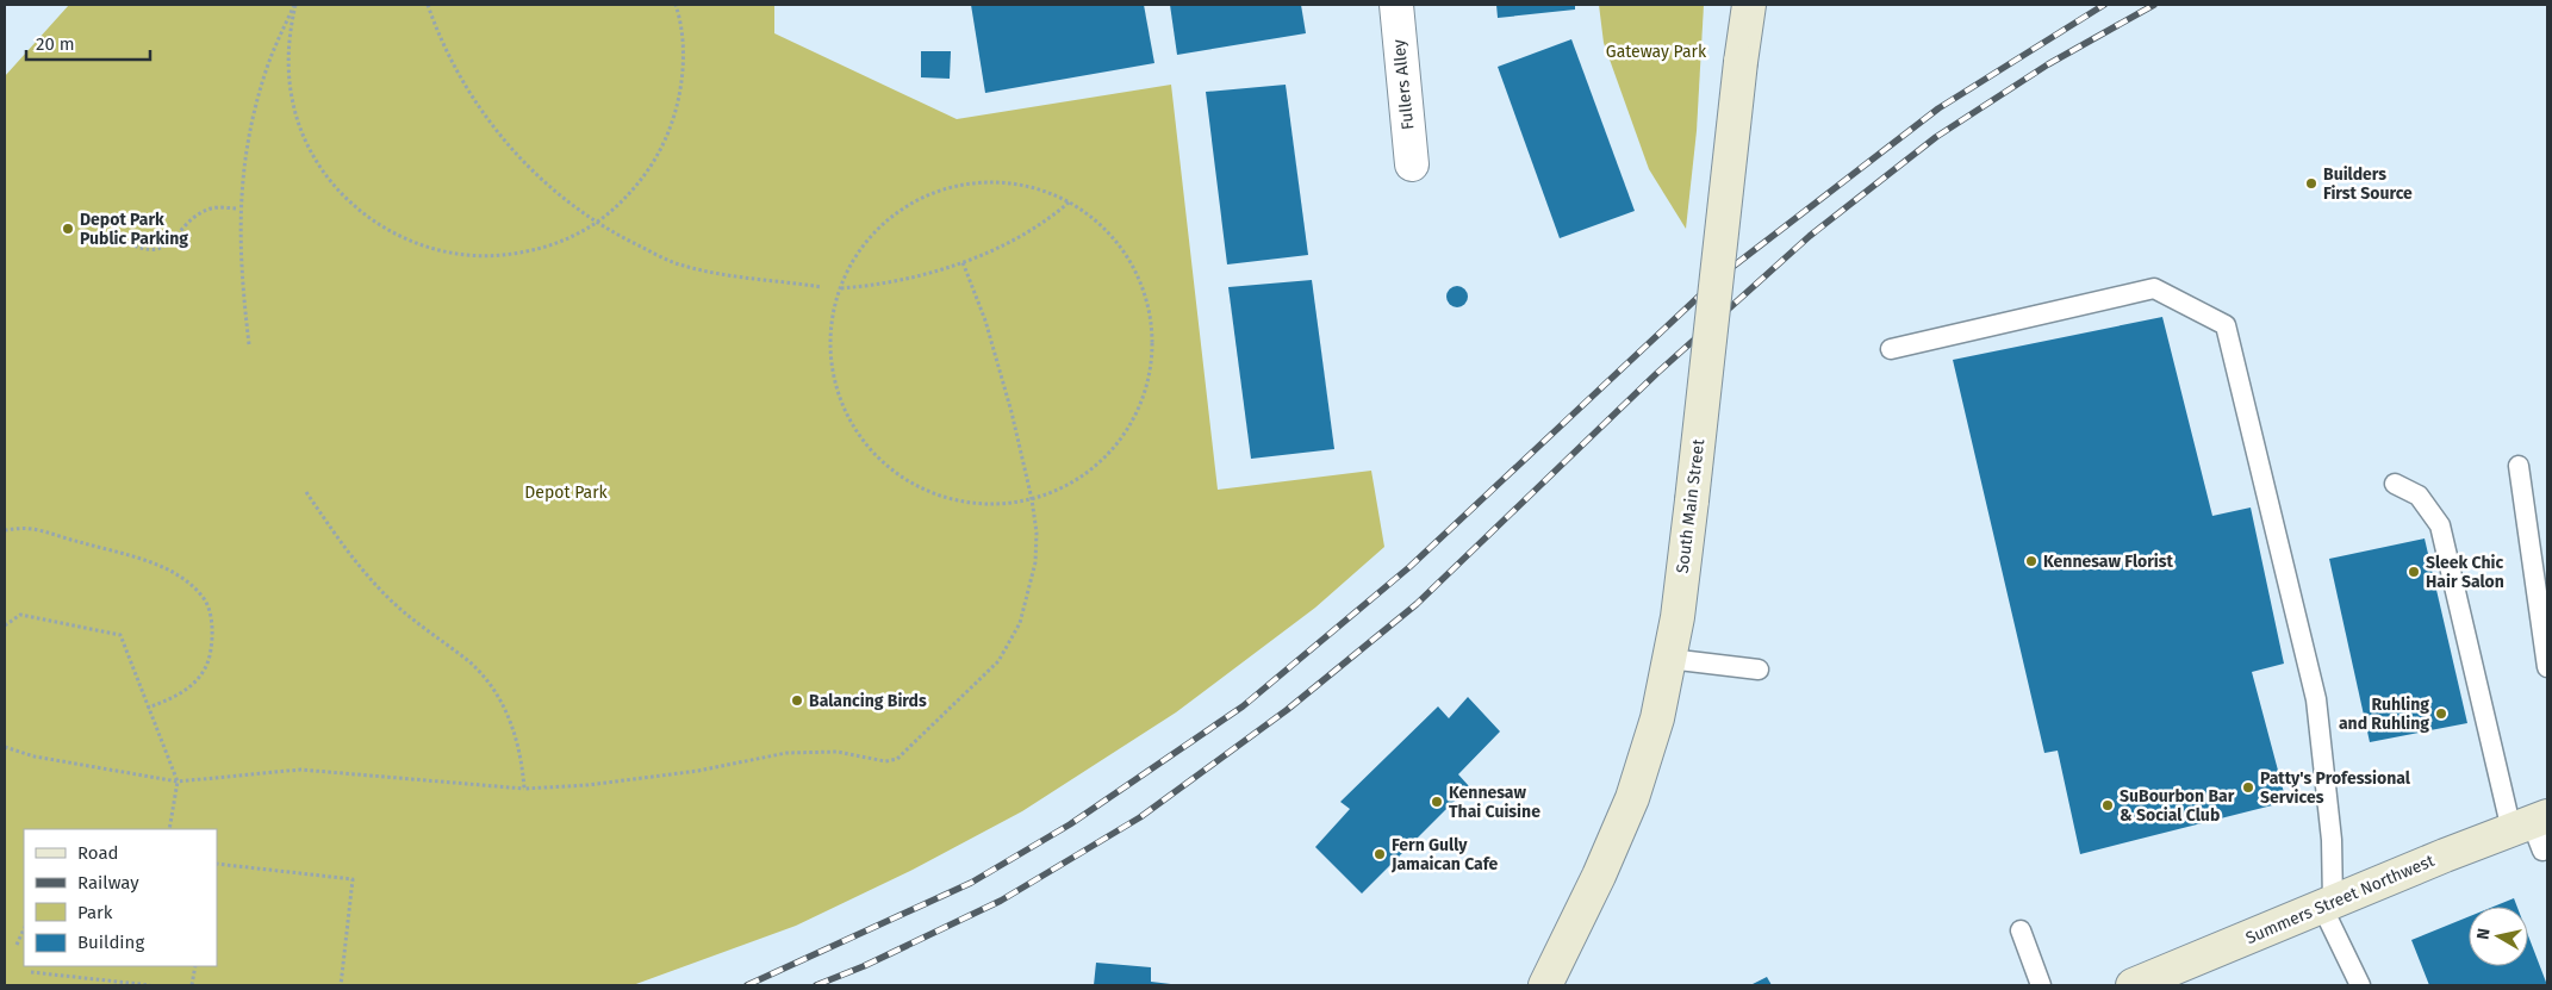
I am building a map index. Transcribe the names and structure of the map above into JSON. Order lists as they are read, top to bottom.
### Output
{
  "streets": {
    "main road": ["South Main Street", "Summers Street Northwest"],
    "street": ["Fullers Alley"]
  },
  "parks": ["Gateway Park", "Depot Park"],
  "places": [
    "Builders First Source",
    "Depot Park Public Parking",
    "Kennesaw Florist",
    "Sleek Chic Hair Salon",
    "Balancing Birds",
    "Ruhling and Ruhling",
    "Patty's Professional Services",
    "Kennesaw Thai Cuisine",
    "SuBourbon Bar & Social Club",
    "Fern Gully Jamaican Cafe"
  ],
  "legend": [
    "Road",
    "Railway",
    "Park",
    "Building"
  ],
  "scale_bar": "20 m",
  "north": "left"
}
